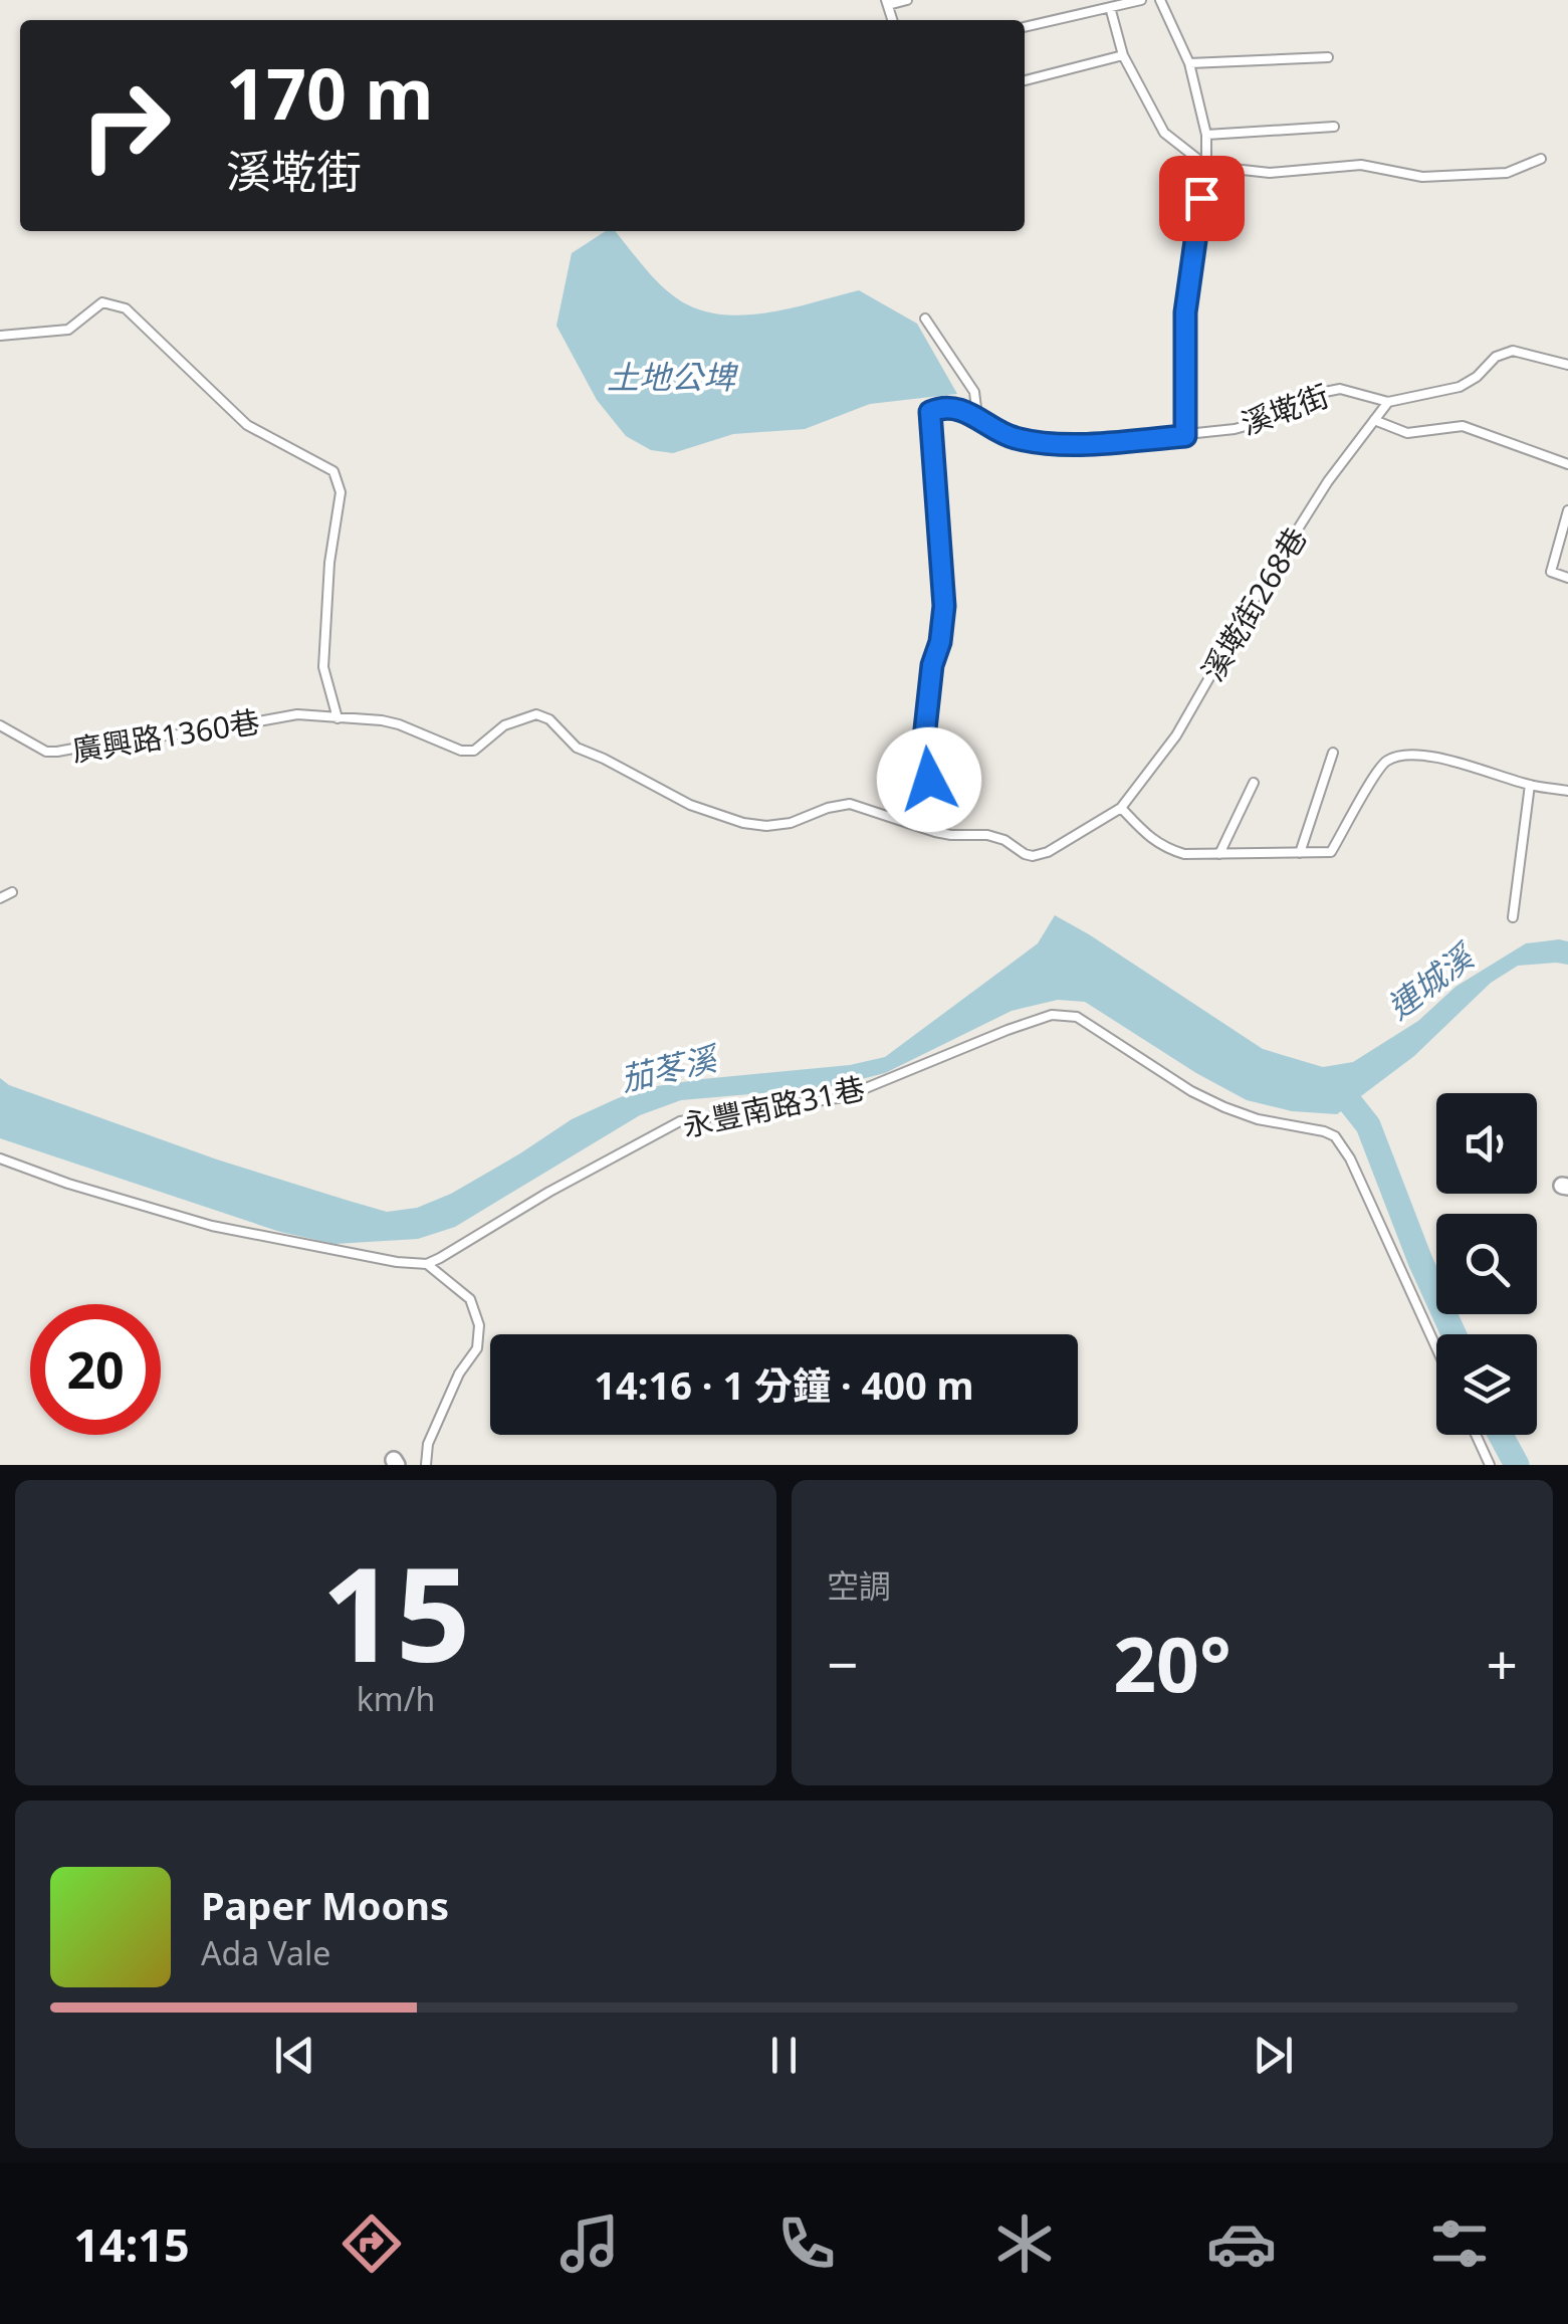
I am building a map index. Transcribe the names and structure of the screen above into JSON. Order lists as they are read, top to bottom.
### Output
{
  "streets": {
    "lane": [
      "溪墘街",
      "溪墘街268巷",
      "廣興路1360巷",
      "永豐南路31巷"
    ]
  },
  "crossings": [
    ["溪墘街", "溪墘街268巷"]
  ],
  "water": ["土地公埤", "連城溪", "茄苳溪"],
  "page": {
    "turn": ["170 m", "溪墘街"],
    "limit": "20",
    "trip": "14:16 · 1 分鐘 · 400 m",
    "tile": [
      ["15", "km/h"],
      "空調"
    ],
    "heat": ["−", "20°", "+"],
    "song": ["Paper Moons", "Ada Vale"],
    "tabs": "14:15"
  }
}
